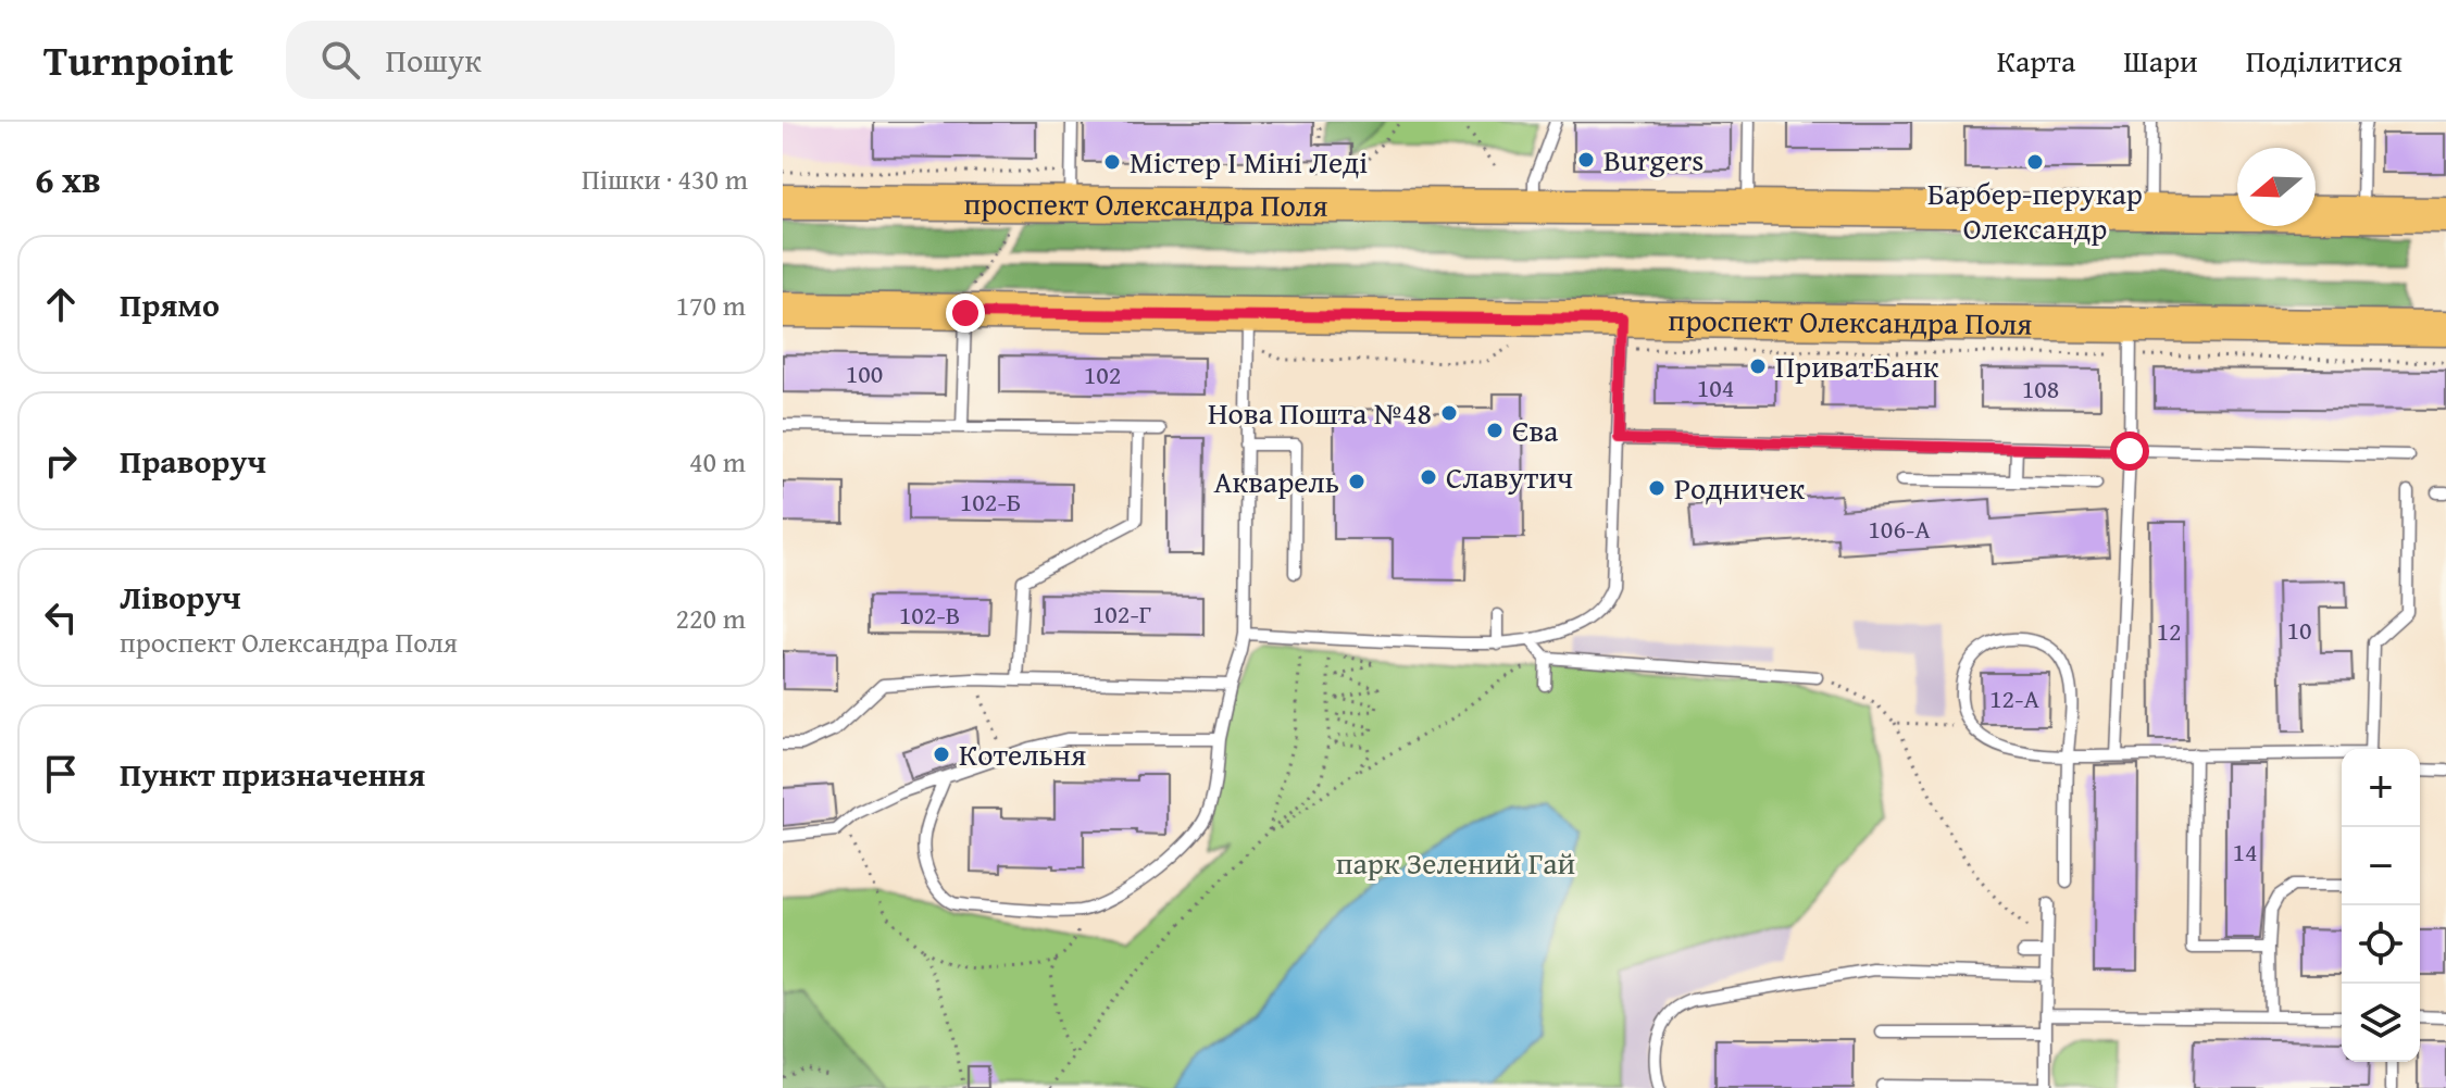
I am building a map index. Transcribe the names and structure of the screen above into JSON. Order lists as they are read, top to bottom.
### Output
{
  "streets": {
    "main road": ["проспект Олександра Поля"]
  },
  "parks": ["парк Зелений Гай"],
  "places": [
    "Burgers",
    "Містер І Міні Леді",
    "Барбер-перукар Олександр",
    "ПриватБанк",
    "Нова Пошта №48",
    "Єва",
    "Славутич",
    "Акварель",
    "Родничек",
    "Котельня"
  ],
  "house_numbers": [
    "100",
    "102",
    "104",
    "108",
    "102-Б",
    "106-А",
    "102-Г",
    "102-В",
    "10",
    "12",
    "12-А",
    "14"
  ],
  "north": "left",
  "page": {
    "header": "Turnpoint",
    "search": "Пошук",
    "nav": ["Карта", "Шари", "Поділитися"],
    "heading": ["6 хв", "Пішки · 430 m"],
    "list": [
      ["Прямо", "170 m"],
      ["Праворуч", "40 m"],
      ["Ліворуч", "проспект Олександра Поля", "220 m"],
      "Пункт призначення"
    ],
    "map_buttons": ["+", "−"]
  }
}
